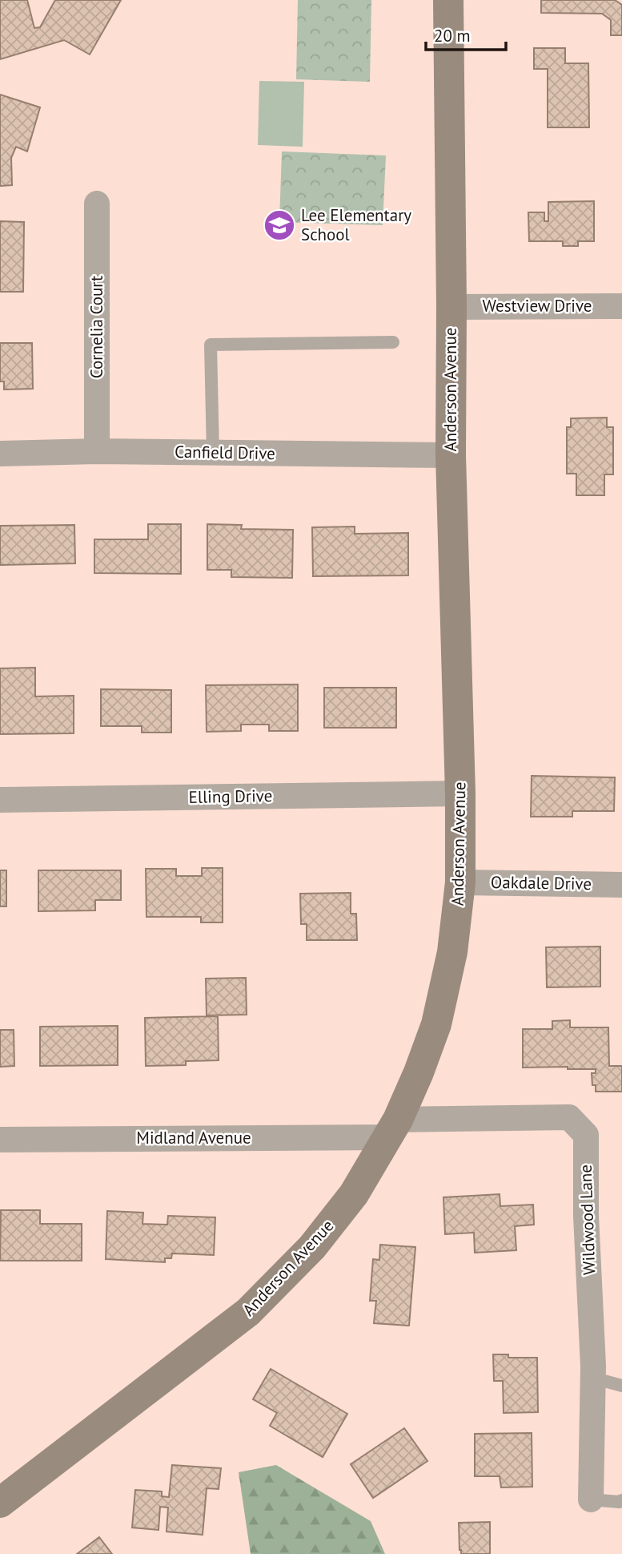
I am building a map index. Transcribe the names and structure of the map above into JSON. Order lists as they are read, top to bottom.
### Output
{
  "streets": {
    "main road": ["Anderson Avenue"],
    "street": [
      "Westview Drive",
      "Cornelia Court",
      "Canfield Drive",
      "Elling Drive",
      "Oakdale Drive",
      "Midland Avenue",
      "Wildwood Lane"
    ]
  },
  "crossings": [
    ["Westview Drive", "Anderson Avenue"],
    ["Cornelia Court", "Canfield Drive"],
    ["Anderson Avenue", "Canfield Drive"],
    ["Anderson Avenue", "Elling Drive"],
    ["Anderson Avenue", "Oakdale Drive"],
    ["Anderson Avenue", "Midland Avenue"],
    ["Anderson Avenue", "Wildwood Lane"],
    ["Midland Avenue", "Wildwood Lane"]
  ],
  "places": {
    "school or university": ["Lee Elementary School"]
  },
  "scale_bar": "20 m"
}
